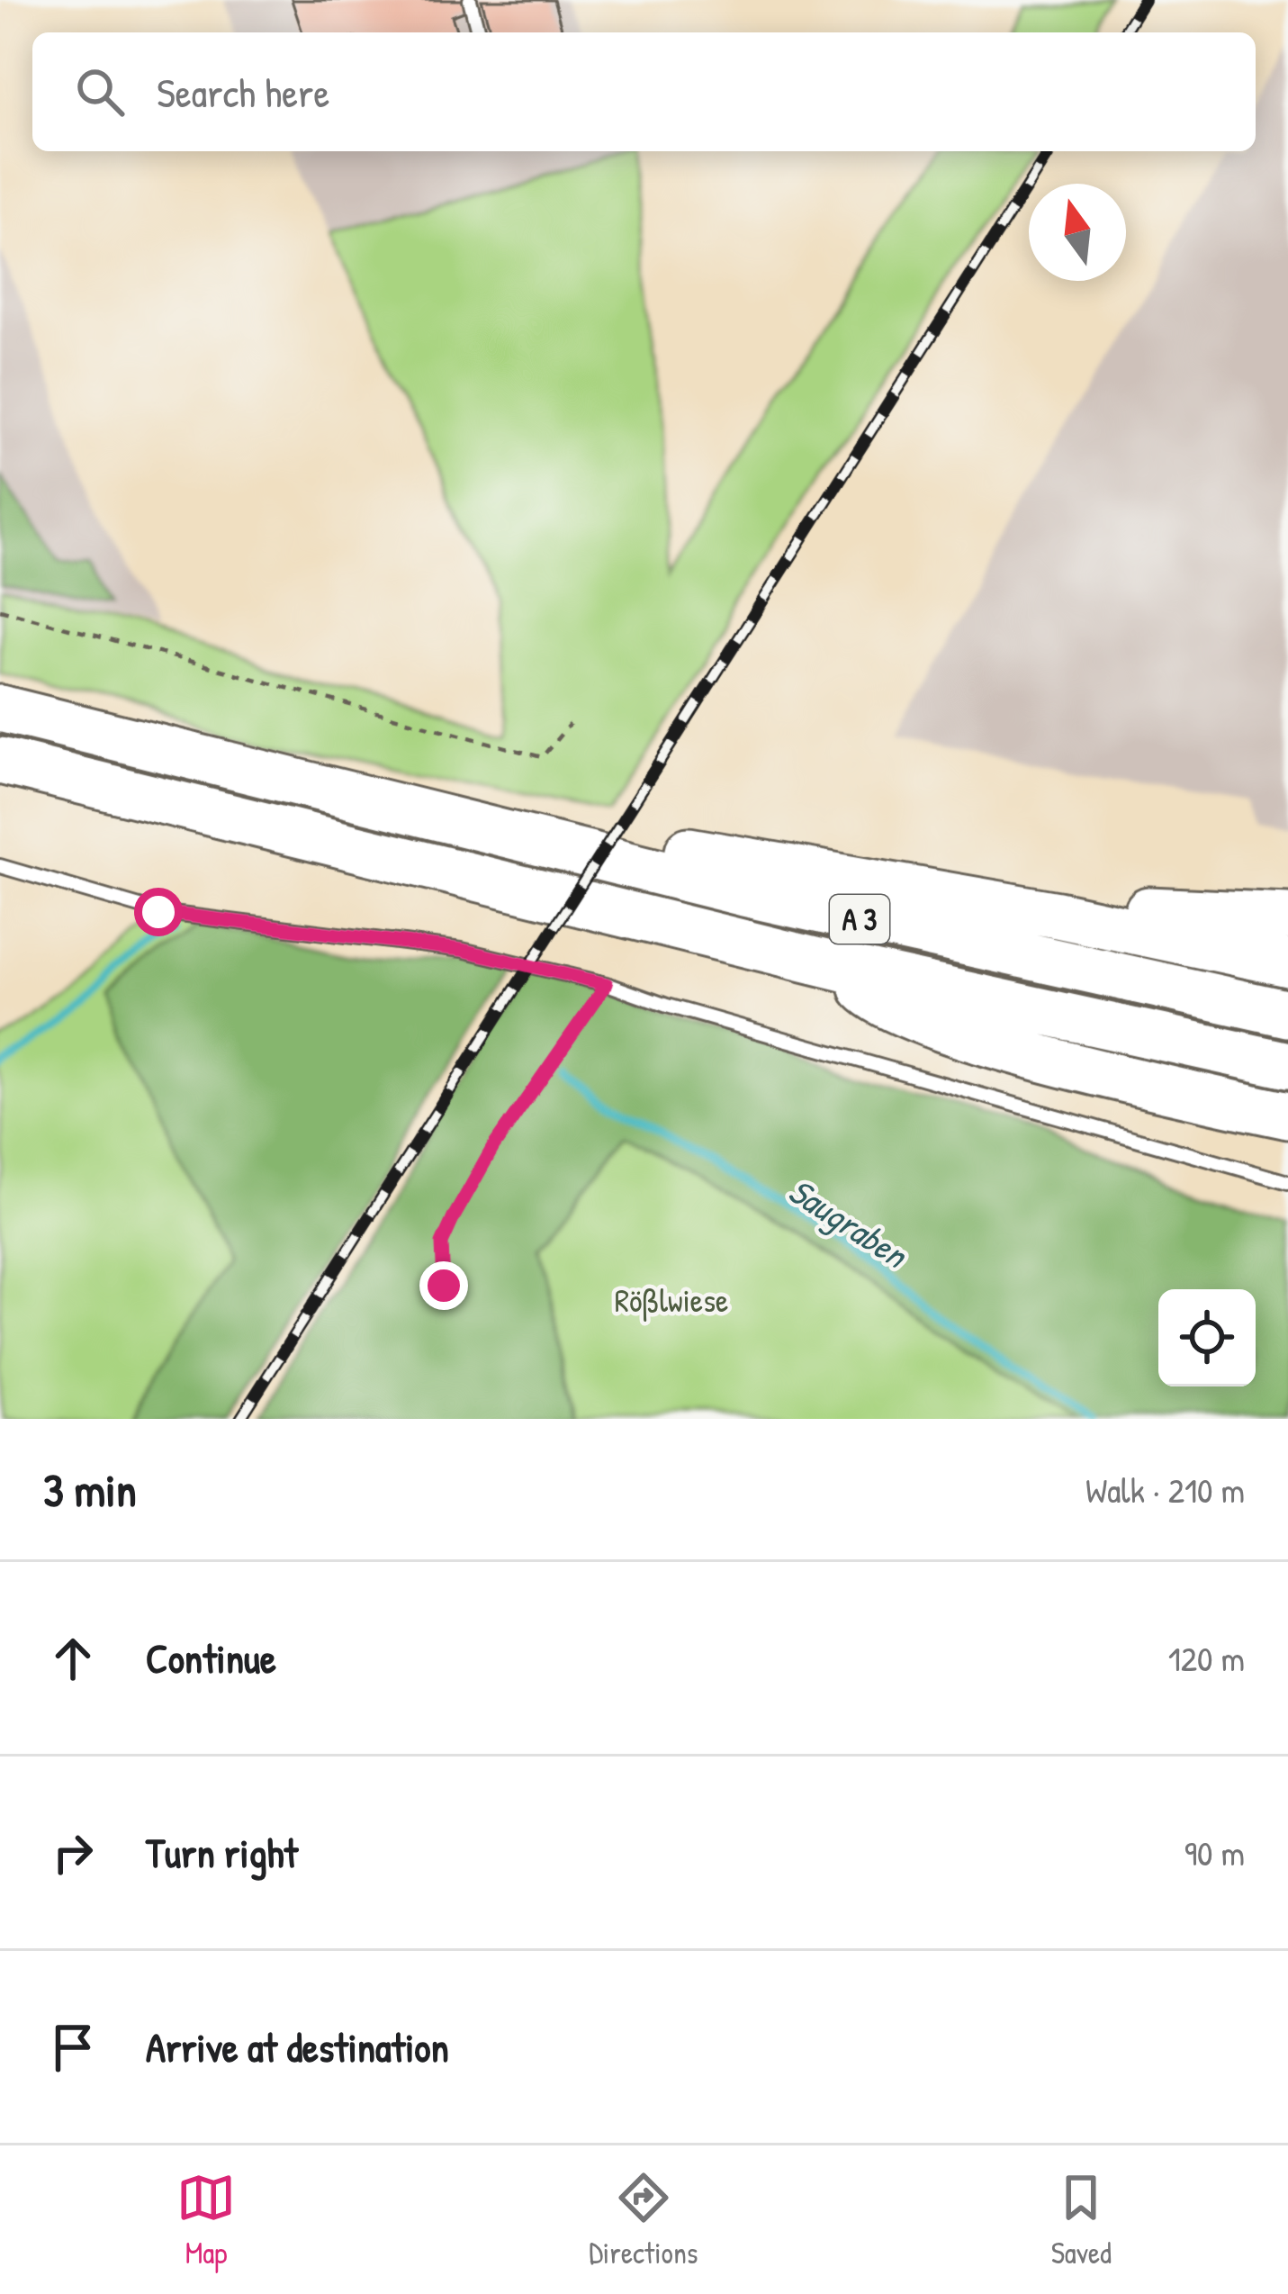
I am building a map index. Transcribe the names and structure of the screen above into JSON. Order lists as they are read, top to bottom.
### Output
{
  "streets": {
    "highway": ["A 3"]
  },
  "water": ["Saugraben"],
  "parks": ["Rößlwiese"],
  "north": "top",
  "page": {
    "search": "Search here",
    "heading": ["3 min", "Walk · 210 m"],
    "list": [
      ["Continue", "120 m"],
      ["Turn right", "90 m"],
      "Arrive at destination"
    ],
    "nav": ["Map", "Directions", "Saved"]
  }
}
